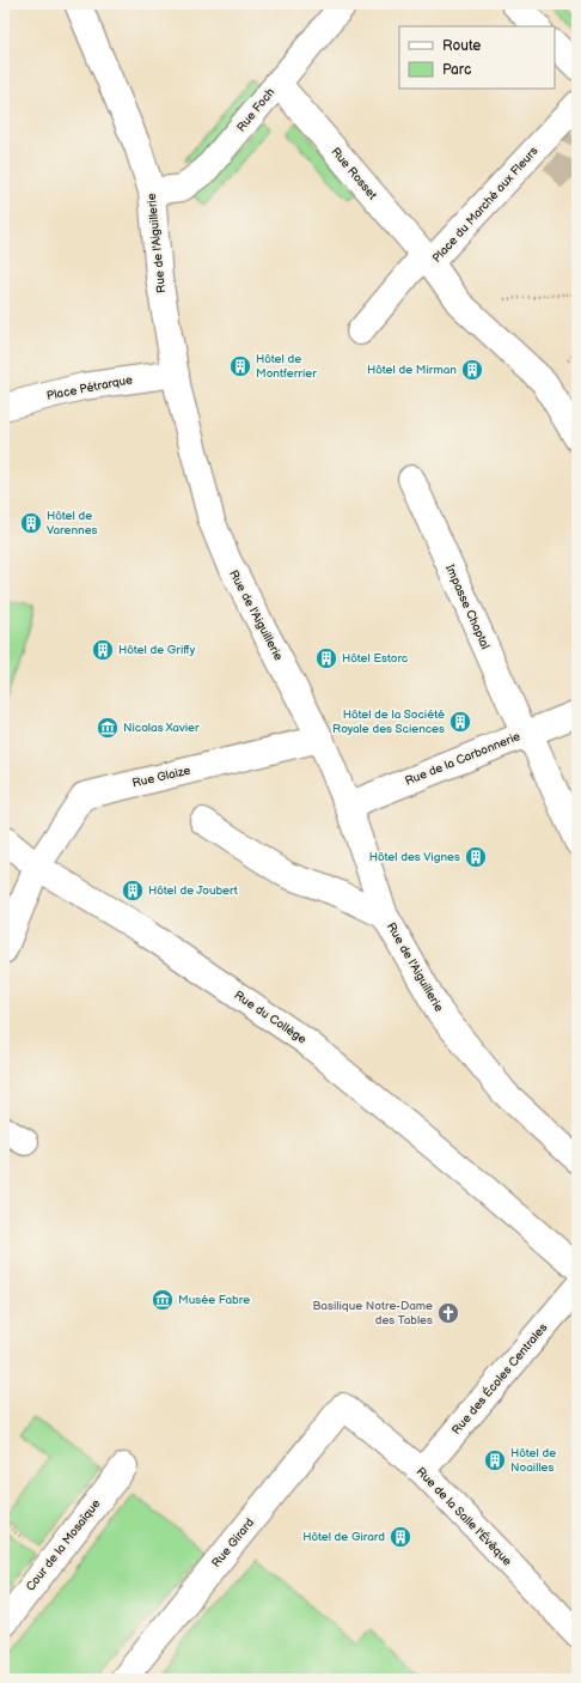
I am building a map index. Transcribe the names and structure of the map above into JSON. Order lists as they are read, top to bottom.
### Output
{
  "streets": {
    "street": [
      "Rue Foch",
      "Rue Rosset",
      "Place du Marché aux Fleurs",
      "Rue de l'Aiguillerie",
      "Place Pétrarque",
      "Impasse Chaptal",
      "Rue de la Carbonnerie",
      "Rue Glaize",
      "Rue du Collège",
      "Rue des Écoles Centrales",
      "Rue de la Salle l'Évêque",
      "Rue Girard",
      "Cour de la Mosaïque"
    ]
  },
  "crossings": [
    ["Rue Foch", "Rue Rosset"],
    ["Rue Foch", "Rue de l'Aiguillerie"],
    ["Rue Rosset", "Place du Marché aux Fleurs"],
    ["Rue de l'Aiguillerie", "Place Pétrarque"],
    ["Rue de l'Aiguillerie", "Rue de la Carbonnerie"],
    ["Rue de l'Aiguillerie", "Rue Glaize"],
    ["Impasse Chaptal", "Rue de la Carbonnerie"],
    ["Rue Glaize", "Rue du Collège"],
    ["Rue des Écoles Centrales", "Rue de la Salle l'Évêque"],
    ["Rue de la Salle l'Évêque", "Rue Girard"]
  ],
  "places": {
    "building": [
      "Hôtel de Montferrier",
      "Hôtel de Mirman",
      "Hôtel de Varennes",
      "Hôtel de Griffy",
      "Hôtel Estorc",
      "Hôtel de la Société Royale des Sciences",
      "Hôtel des Vignes",
      "Hôtel de Joubert",
      "Hôtel de Noailles",
      "Hôtel de Girard"
    ],
    "museum": ["Nicolas Xavier", "Musée Fabre"],
    "church": ["Basilique Notre-Dame des Tables"]
  },
  "legend": ["Route", "Parc"]
}
